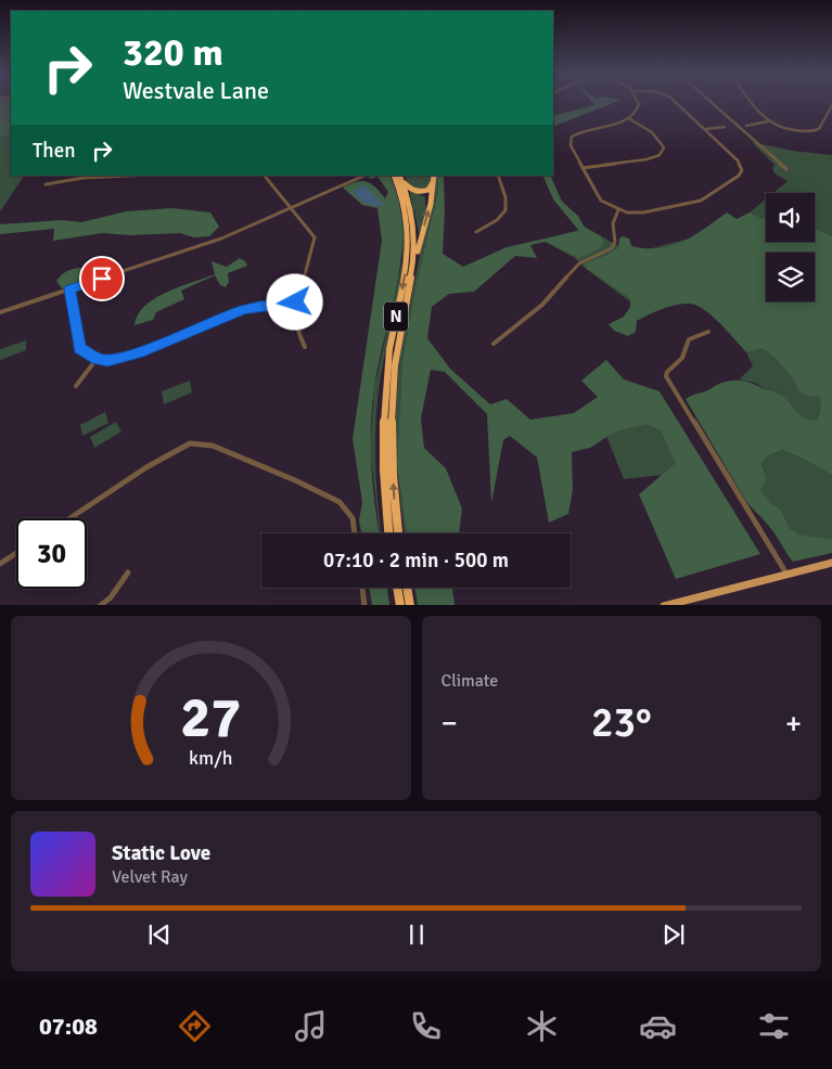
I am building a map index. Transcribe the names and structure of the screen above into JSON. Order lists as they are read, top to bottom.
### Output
{
  "streets": {
    "highway": ["N"]
  },
  "page": {
    "turn": ["320 m", "Westvale Lane"],
    "then": "Then",
    "limit": "30",
    "trip": "07:10 · 2 min · 500 m",
    "tile": "Climate",
    "heat": ["−", "23°", "+"],
    "song": ["Static Love", "Velvet Ray"],
    "tabs": "07:08",
    "gauge": ["27", "km/h"]
  }
}
